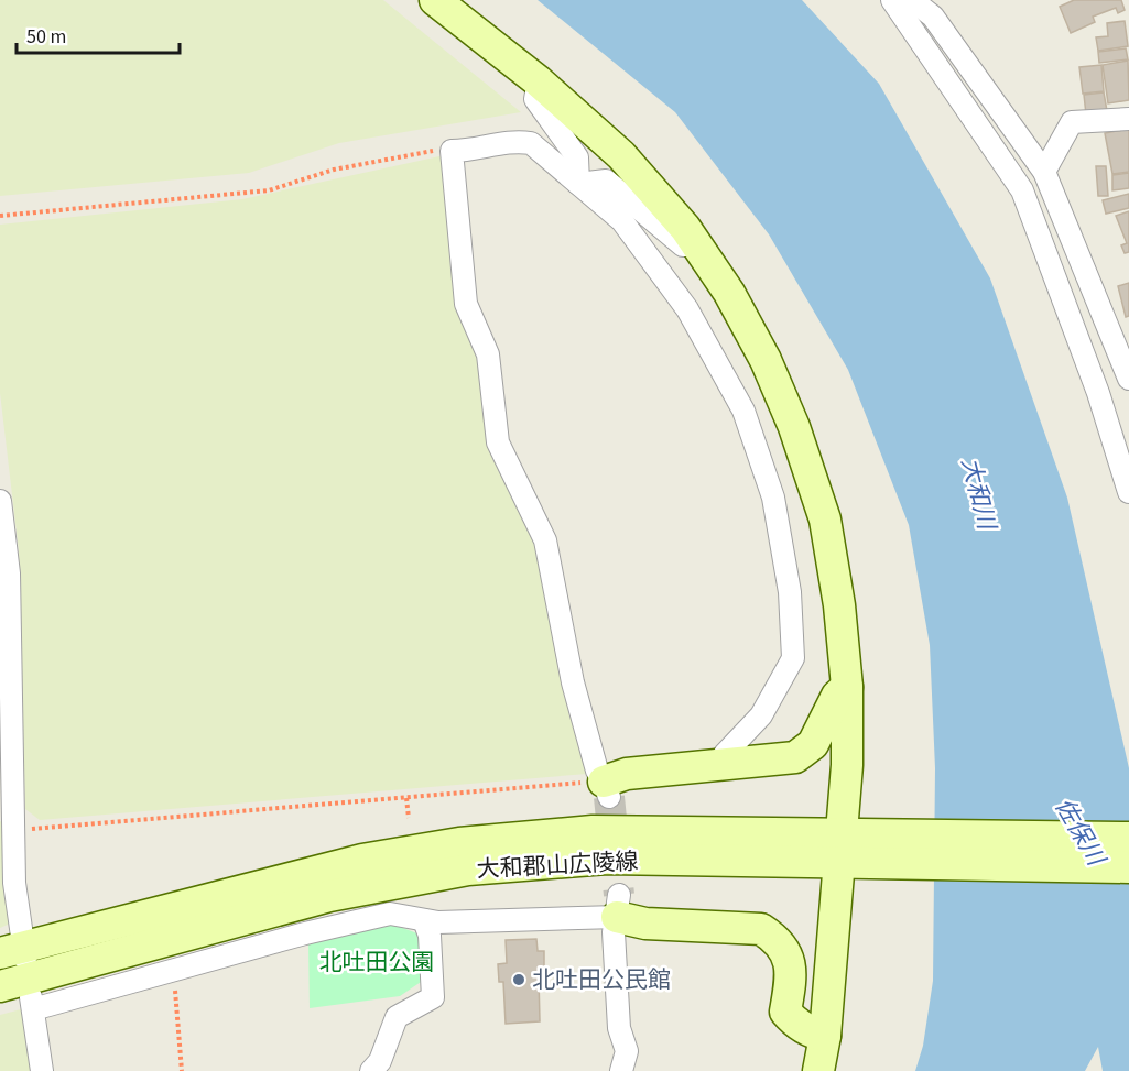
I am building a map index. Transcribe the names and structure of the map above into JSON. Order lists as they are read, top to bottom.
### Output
{
  "streets": {
    "street": ["大和郡山広陵線"]
  },
  "water": ["大和川", "佐保川"],
  "parks": ["北吐田公園"],
  "places": ["北吐田公民館"],
  "scale_bar": "50 m"
}
